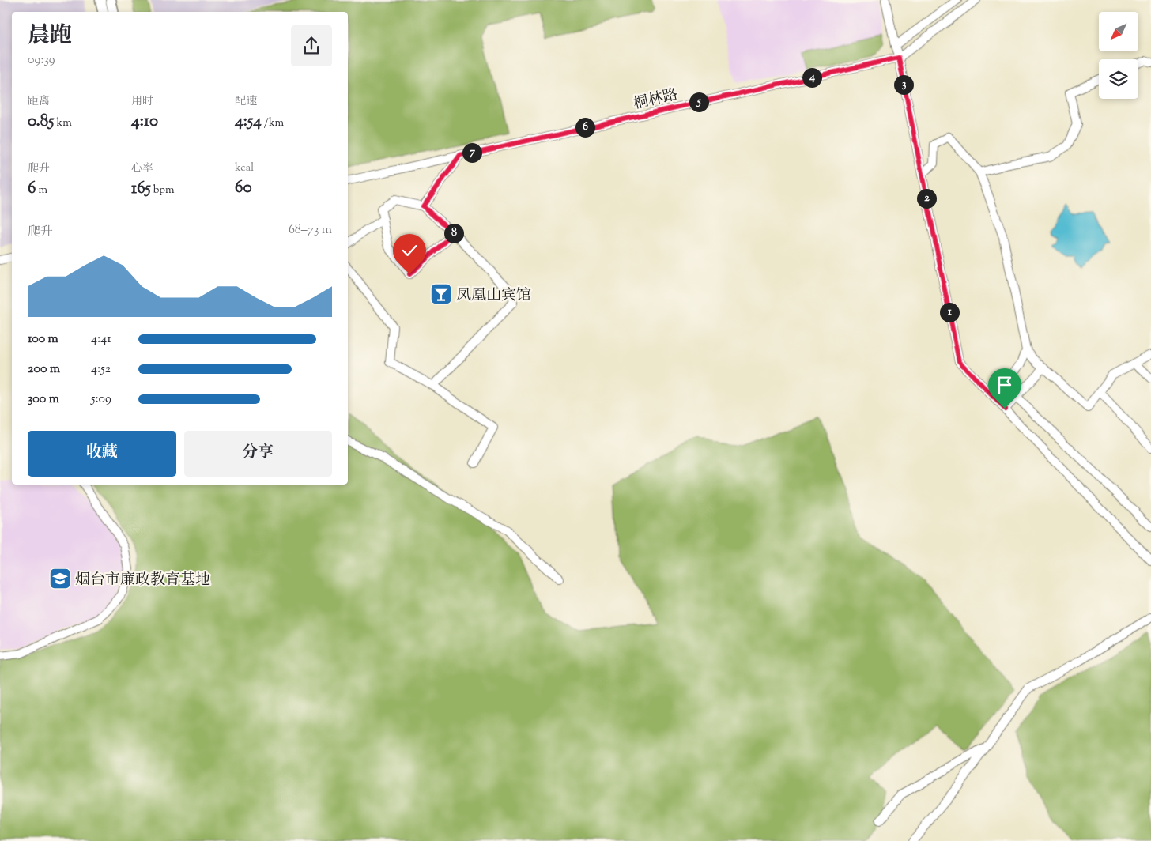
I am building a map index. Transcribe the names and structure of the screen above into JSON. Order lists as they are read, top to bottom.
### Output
{
  "streets": {
    "street": ["桐林路"]
  },
  "places": {
    "bar": ["凤凰山宾馆"],
    "school or university": ["烟台市廉政教育基地"]
  },
  "north": "bottom left",
  "page": {
    "heading": ["晨跑", "09:39"],
    "pins": [
      "4",
      "3",
      "5",
      "6",
      "7",
      "2",
      "8",
      "1"
    ],
    "stats": [
      ["距离", "0.85 km"],
      ["用时", "4:10"],
      ["配速", "4:54 /km"],
      ["爬升", "6 m"],
      ["心率", "165 bpm"],
      ["kcal", "60"]
    ],
    "chart": ["爬升", "68–73 m"],
    "list": [
      {
        "name": "100 m",
        "note": "4:41"
      },
      {
        "name": "200 m",
        "note": "4:52"
      },
      {
        "name": "300 m",
        "note": "5:09"
      }
    ],
    "buttons": ["收藏", "分享"]
  }
}
